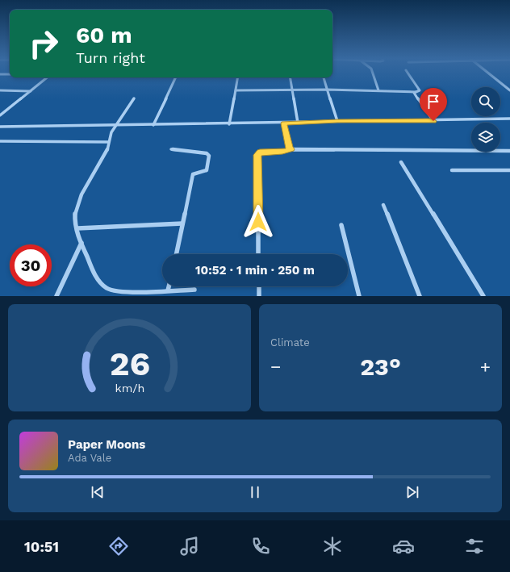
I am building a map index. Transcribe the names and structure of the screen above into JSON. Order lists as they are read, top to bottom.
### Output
{
  "page": {
    "turn": ["60 m", "Turn right"],
    "limit": "30",
    "trip": "10:52 · 1 min · 250 m",
    "tile": "Climate",
    "heat": ["−", "23°", "+"],
    "song": ["Paper Moons", "Ada Vale"],
    "tabs": "10:51",
    "gauge": ["26", "km/h"]
  }
}
